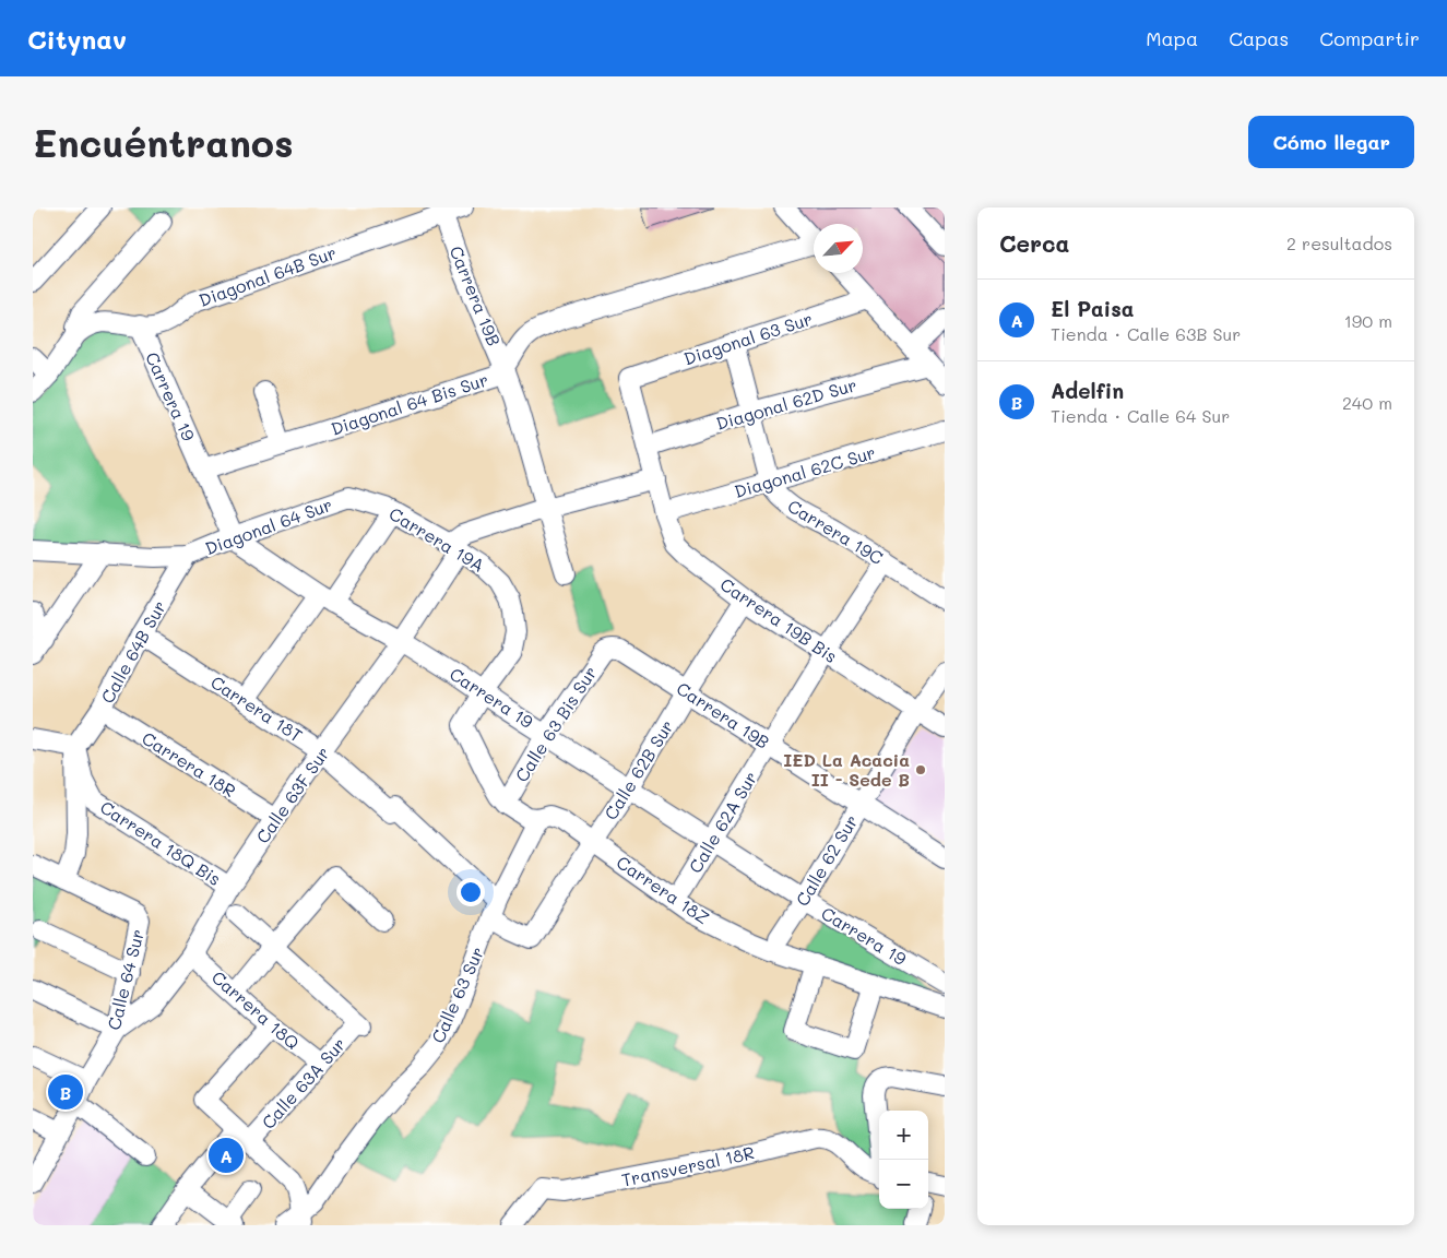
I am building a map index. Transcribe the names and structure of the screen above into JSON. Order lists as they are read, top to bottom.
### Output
{
  "streets": {
    "street": [
      "Diagonal 64B Sur",
      "Carrera 19B",
      "Diagonal 63 Sur",
      "Carrera 19",
      "Diagonal 64 Bis Sur",
      "Diagonal 62D Sur",
      "Diagonal 62C Sur",
      "Diagonal 64 Sur",
      "Carrera 19C",
      "Carrera 19A",
      "Carrera 19B Bis",
      "Calle 64B Sur",
      "Carrera 18T",
      "Calle 63 Bis Sur",
      "Carrera 18R",
      "Calle 62B Sur",
      "Calle 63F Sur",
      "Calle 62A Sur",
      "Carrera 18Q Bis",
      "Calle 62 Sur",
      "Carrera 18Z",
      "Calle 64 Sur",
      "Calle 63 Sur",
      "Carrera 18Q",
      "Calle 63A Sur",
      "Transversal 18R"
    ]
  },
  "crossings": [
    ["Diagonal 64B Sur", "Carrera 19B"],
    ["Diagonal 64B Sur", "Carrera 19"],
    ["Carrera 19B", "Diagonal 64 Bis Sur"],
    ["Carrera 19B", "Calle 63 Bis Sur"],
    ["Carrera 19B", "Calle 62B Sur"],
    ["Carrera 19B", "Calle 62A Sur"],
    ["Carrera 19B", "Calle 62 Sur"],
    ["Diagonal 63 Sur", "Carrera 19C"],
    ["Diagonal 63 Sur", "Carrera 19B Bis"],
    ["Carrera 19", "Diagonal 64 Bis Sur"],
    ["Carrera 19", "Diagonal 64 Sur"],
    ["Carrera 19", "Carrera 19A"],
    ["Carrera 19", "Calle 63 Bis Sur"],
    ["Carrera 19", "Calle 62B Sur"],
    ["Carrera 19", "Calle 63F Sur"],
    ["Carrera 19", "Calle 62A Sur"],
    ["Carrera 19", "Calle 62 Sur"],
    ["Carrera 19", "Carrera 18Z"],
    ["Diagonal 62D Sur", "Carrera 19C"],
    ["Diagonal 62D Sur", "Carrera 19B Bis"],
    ["Diagonal 62C Sur", "Carrera 19C"],
    ["Diagonal 62C Sur", "Carrera 19B Bis"],
    ["Diagonal 64 Sur", "Carrera 19A"],
    ["Diagonal 64 Sur", "Calle 64B Sur"],
    ["Carrera 19C", "Calle 62A Sur"],
    ["Carrera 19A", "Calle 63F Sur"],
    ["Carrera 19A", "Carrera 18Z"],
    ["Carrera 19B Bis", "Calle 62B Sur"],
    ["Carrera 19B Bis", "Calle 62A Sur"],
    ["Carrera 19B Bis", "Calle 62 Sur"],
    ["Calle 64B Sur", "Carrera 18T"],
    ["Calle 64B Sur", "Carrera 18R"],
    ["Calle 64B Sur", "Carrera 18Q Bis"],
    ["Carrera 18T", "Calle 62B Sur"],
    ["Carrera 18T", "Calle 63F Sur"],
    ["Carrera 18T", "Calle 63 Sur"],
    ["Calle 63 Bis Sur", "Carrera 18Z"],
    ["Carrera 18R", "Calle 63F Sur"],
    ["Calle 62B Sur", "Carrera 18Z"],
    ["Calle 63F Sur", "Carrera 18Q Bis"],
    ["Calle 63F Sur", "Calle 64 Sur"],
    ["Calle 63F Sur", "Carrera 18Q"],
    ["Carrera 18Z", "Calle 63 Sur"],
    ["Carrera 18Q", "Calle 63A Sur"]
  ],
  "places": ["IED La Acacia II - Sede B"],
  "north": "top right",
  "page": {
    "header": "Citynav",
    "nav": ["Mapa", "Capas", "Compartir"],
    "buttons": "Cómo llegar",
    "title": "Encuéntranos",
    "heading": ["Cerca", "2 resultados"],
    "list": [
      {
        "mark": "A",
        "name": "El Paisa",
        "note": "Tienda · Calle 63B Sur",
        "value": "190 m"
      },
      {
        "mark": "B",
        "name": "Adelfin",
        "note": "Tienda · Calle 64 Sur",
        "value": "240 m"
      }
    ],
    "pins": ["B", "A"],
    "map_buttons": ["+", "−"]
  }
}
